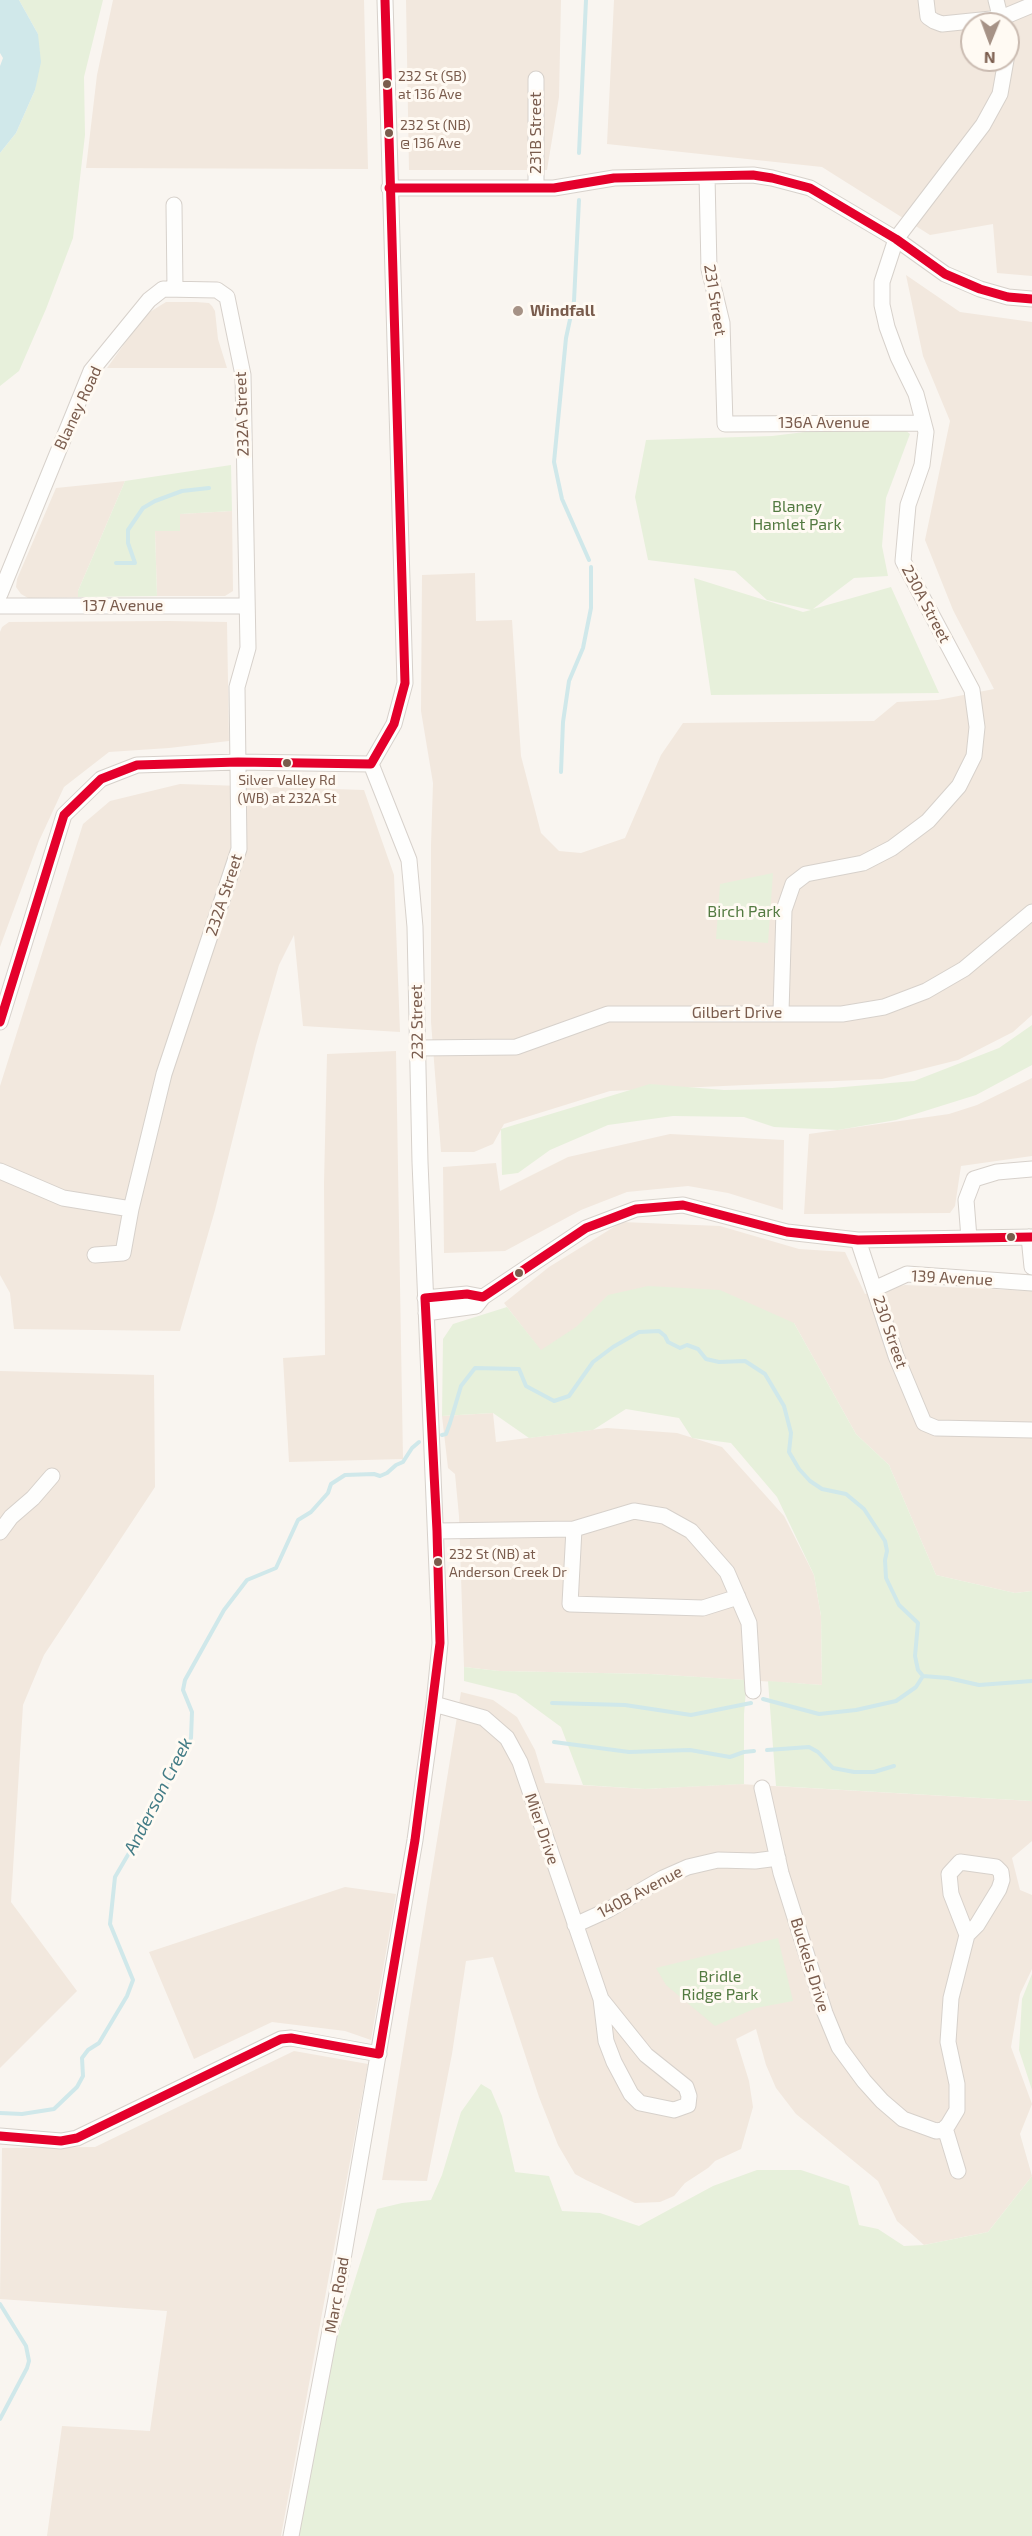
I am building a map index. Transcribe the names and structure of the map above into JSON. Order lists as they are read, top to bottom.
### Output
{
  "streets": {
    "street": [
      "231B Street",
      "231 Street",
      "Blaney Road",
      "232A Street",
      "136A Avenue",
      "230A Street",
      "137 Avenue",
      "Gilbert Drive",
      "232 Street",
      "139 Avenue",
      "230 Street",
      "Mier Drive",
      "140B Avenue",
      "Buckels Drive",
      "Marc Road"
    ]
  },
  "crossings": [
    ["231 Street", "136A Avenue"],
    ["Blaney Road", "232A Street"],
    ["232A Street", "137 Avenue"],
    ["136A Avenue", "230A Street"],
    ["230A Street", "Gilbert Drive"],
    ["Gilbert Drive", "232 Street"],
    ["232 Street", "Mier Drive"],
    ["232 Street", "Marc Road"],
    ["139 Avenue", "230 Street"],
    ["Mier Drive", "140B Avenue"],
    ["140B Avenue", "Buckels Drive"]
  ],
  "water": ["Anderson Creek"],
  "parks": ["Blaney Hamlet Park", "Birch Park", "Bridle Ridge Park"],
  "places": [
    "232 St (SB) at 136 Ave",
    "232 St (NB) @ 136 Ave",
    "Windfall",
    "Silver Valley Rd (WB) at 232A St",
    "232 St (NB) at Anderson Creek Dr"
  ],
  "north": "bottom"
}
